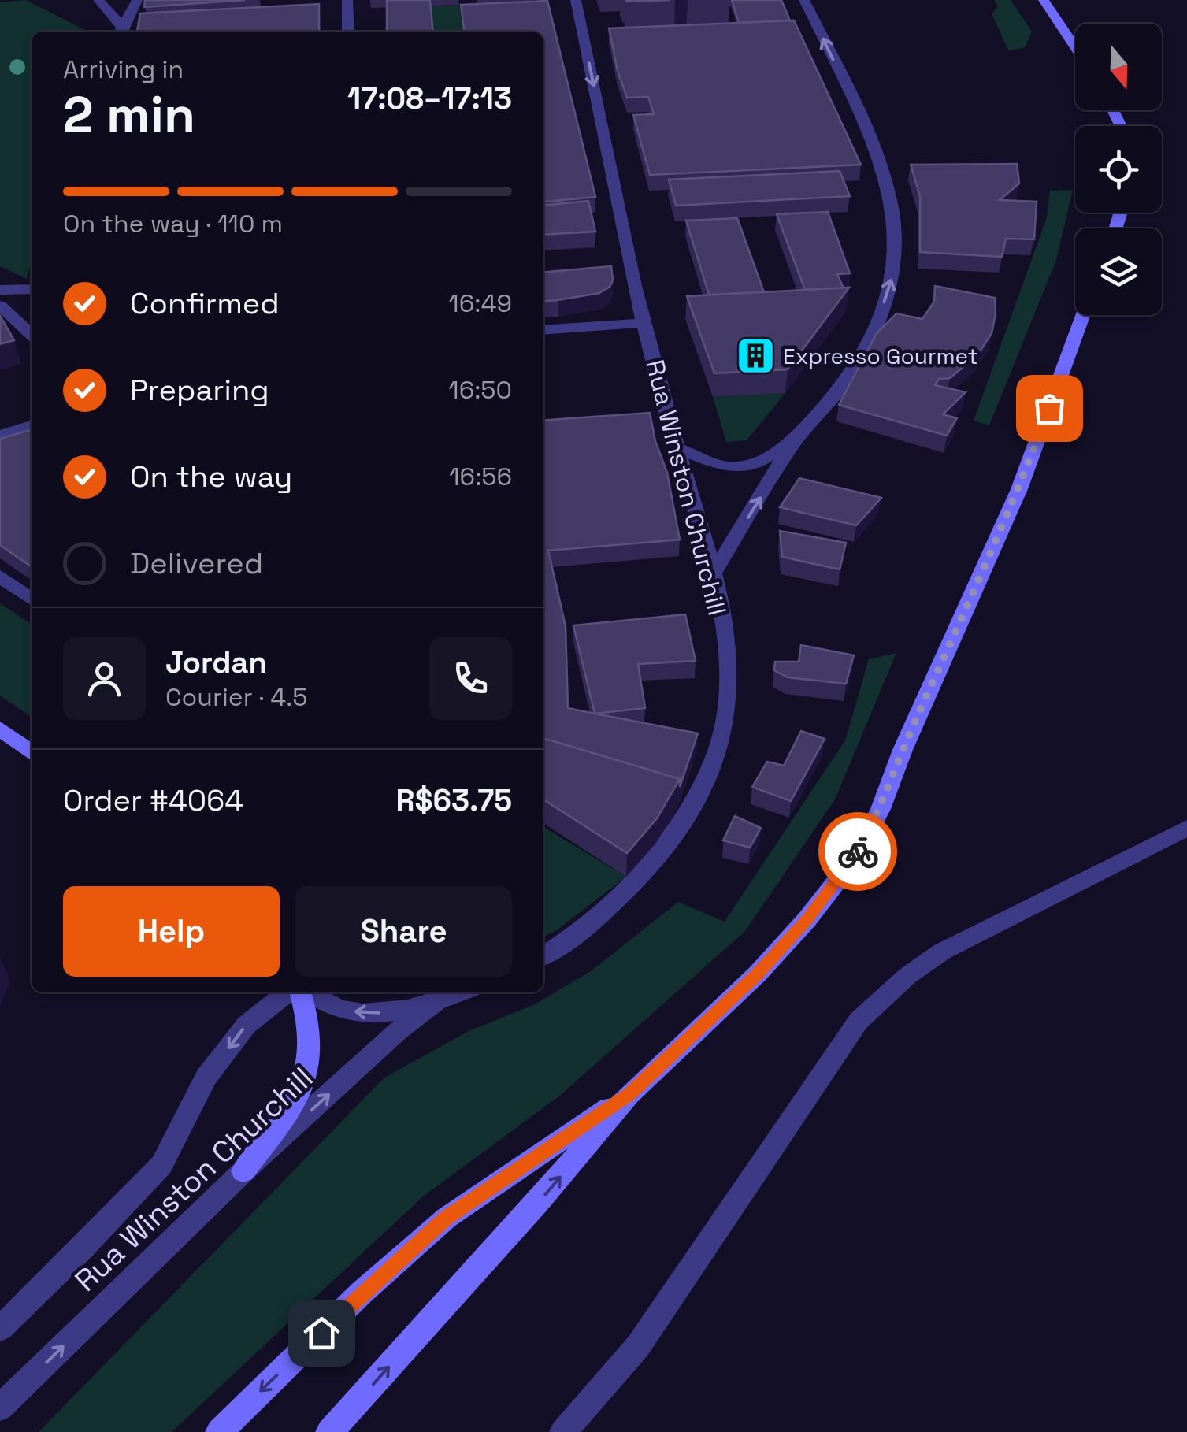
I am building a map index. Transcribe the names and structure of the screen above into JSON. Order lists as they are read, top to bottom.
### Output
{
  "streets": {
    "street": ["Rua Winston Churchill"]
  },
  "places": {
    "building": ["Expresso Gourmet"]
  },
  "north": "bottom",
  "page": {
    "heading": ["2 min", "Arriving in", "17:08–17:13"],
    "panel": [
      "Jordan",
      "Courier · 4.5",
      "Order #4064",
      "R$63.75"
    ],
    "bar": "On the way · 110 m",
    "list": [
      ["Confirmed", "16:49"],
      ["Preparing", "16:50"],
      ["On the way", "16:56"],
      "Delivered"
    ],
    "buttons": ["Help", "Share"]
  }
}
